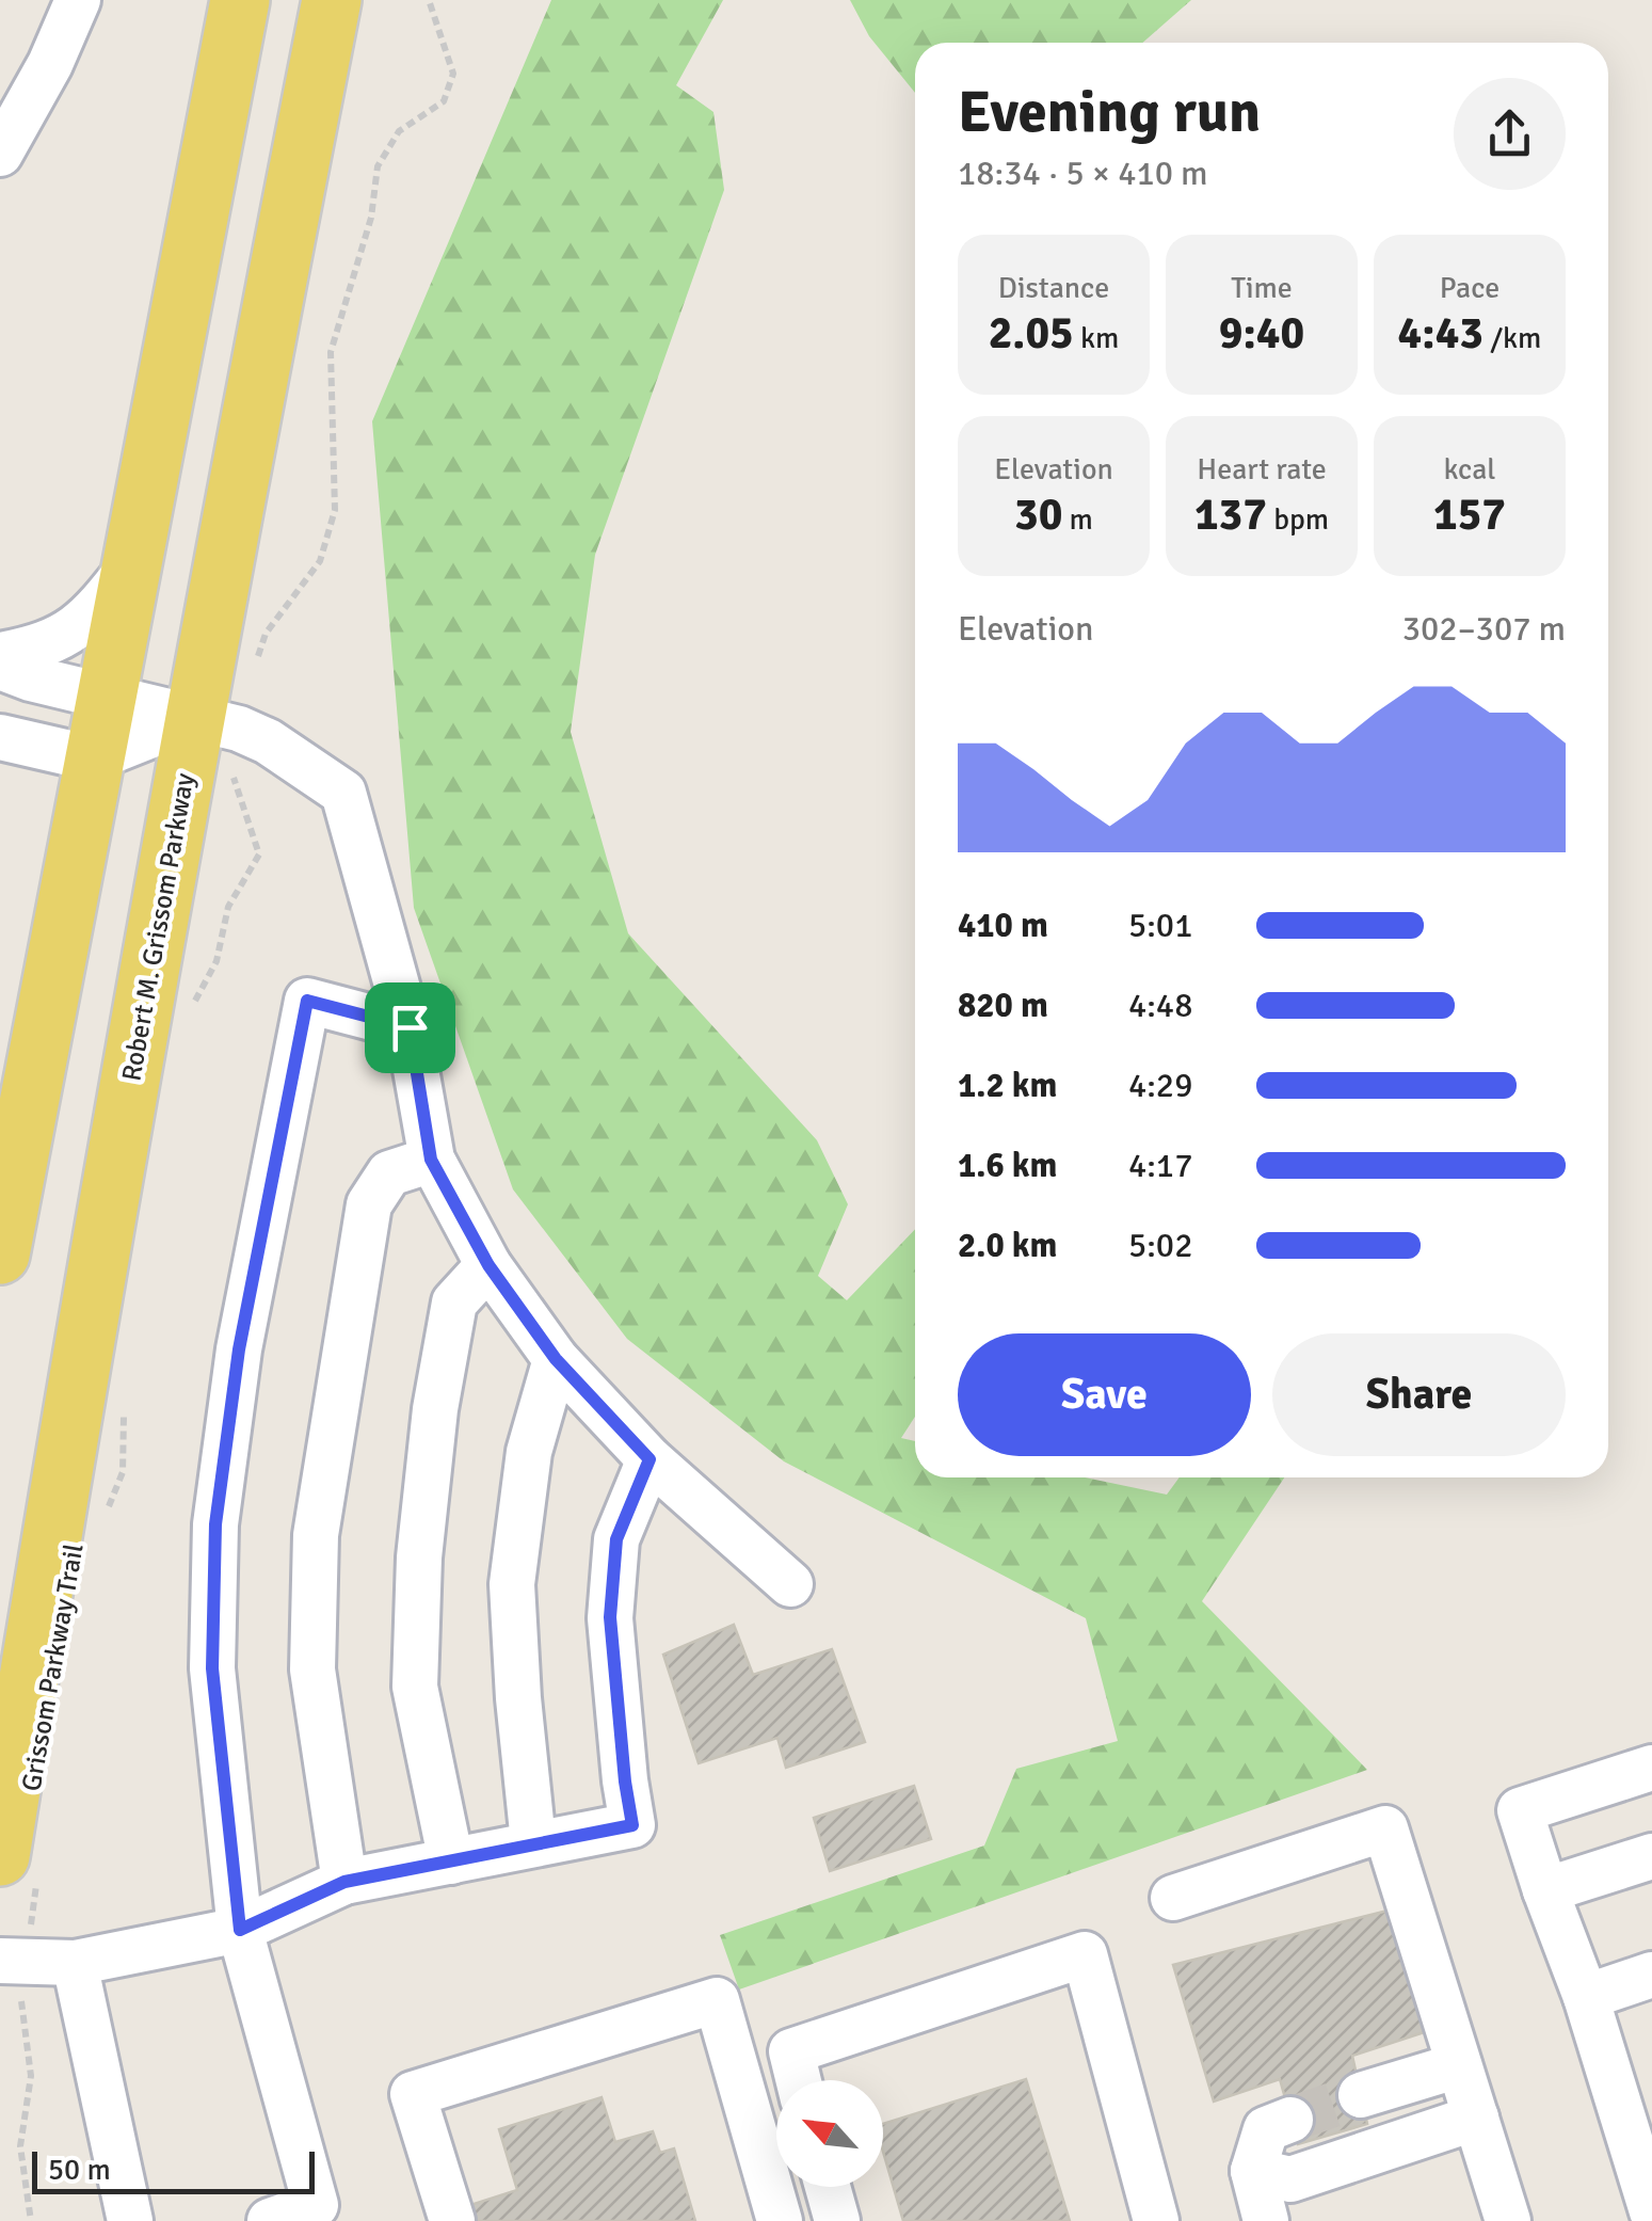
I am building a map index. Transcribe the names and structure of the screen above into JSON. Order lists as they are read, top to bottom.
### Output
{
  "streets": {
    "main road": ["Robert M. Grissom Parkway"],
    "path": ["Grissom Parkway Trail"]
  },
  "scale_bar": "50 m",
  "north": "top left",
  "page": {
    "heading": ["Evening run", "18:34 · 5 × 410 m"],
    "stats": [
      ["Distance", "2.05 km"],
      ["Time", "9:40"],
      ["Pace", "4:43 /km"],
      ["Elevation", "30 m"],
      ["Heart rate", "137 bpm"],
      ["kcal", "157"]
    ],
    "chart": ["Elevation", "302–307 m"],
    "list": [
      {
        "name": "410 m",
        "note": "5:01"
      },
      {
        "name": "820 m",
        "note": "4:48"
      },
      {
        "name": "1.2 km",
        "note": "4:29"
      },
      {
        "name": "1.6 km",
        "note": "4:17"
      },
      {
        "name": "2.0 km",
        "note": "5:02"
      }
    ],
    "buttons": ["Save", "Share"],
    "scale": "50 m"
  }
}
